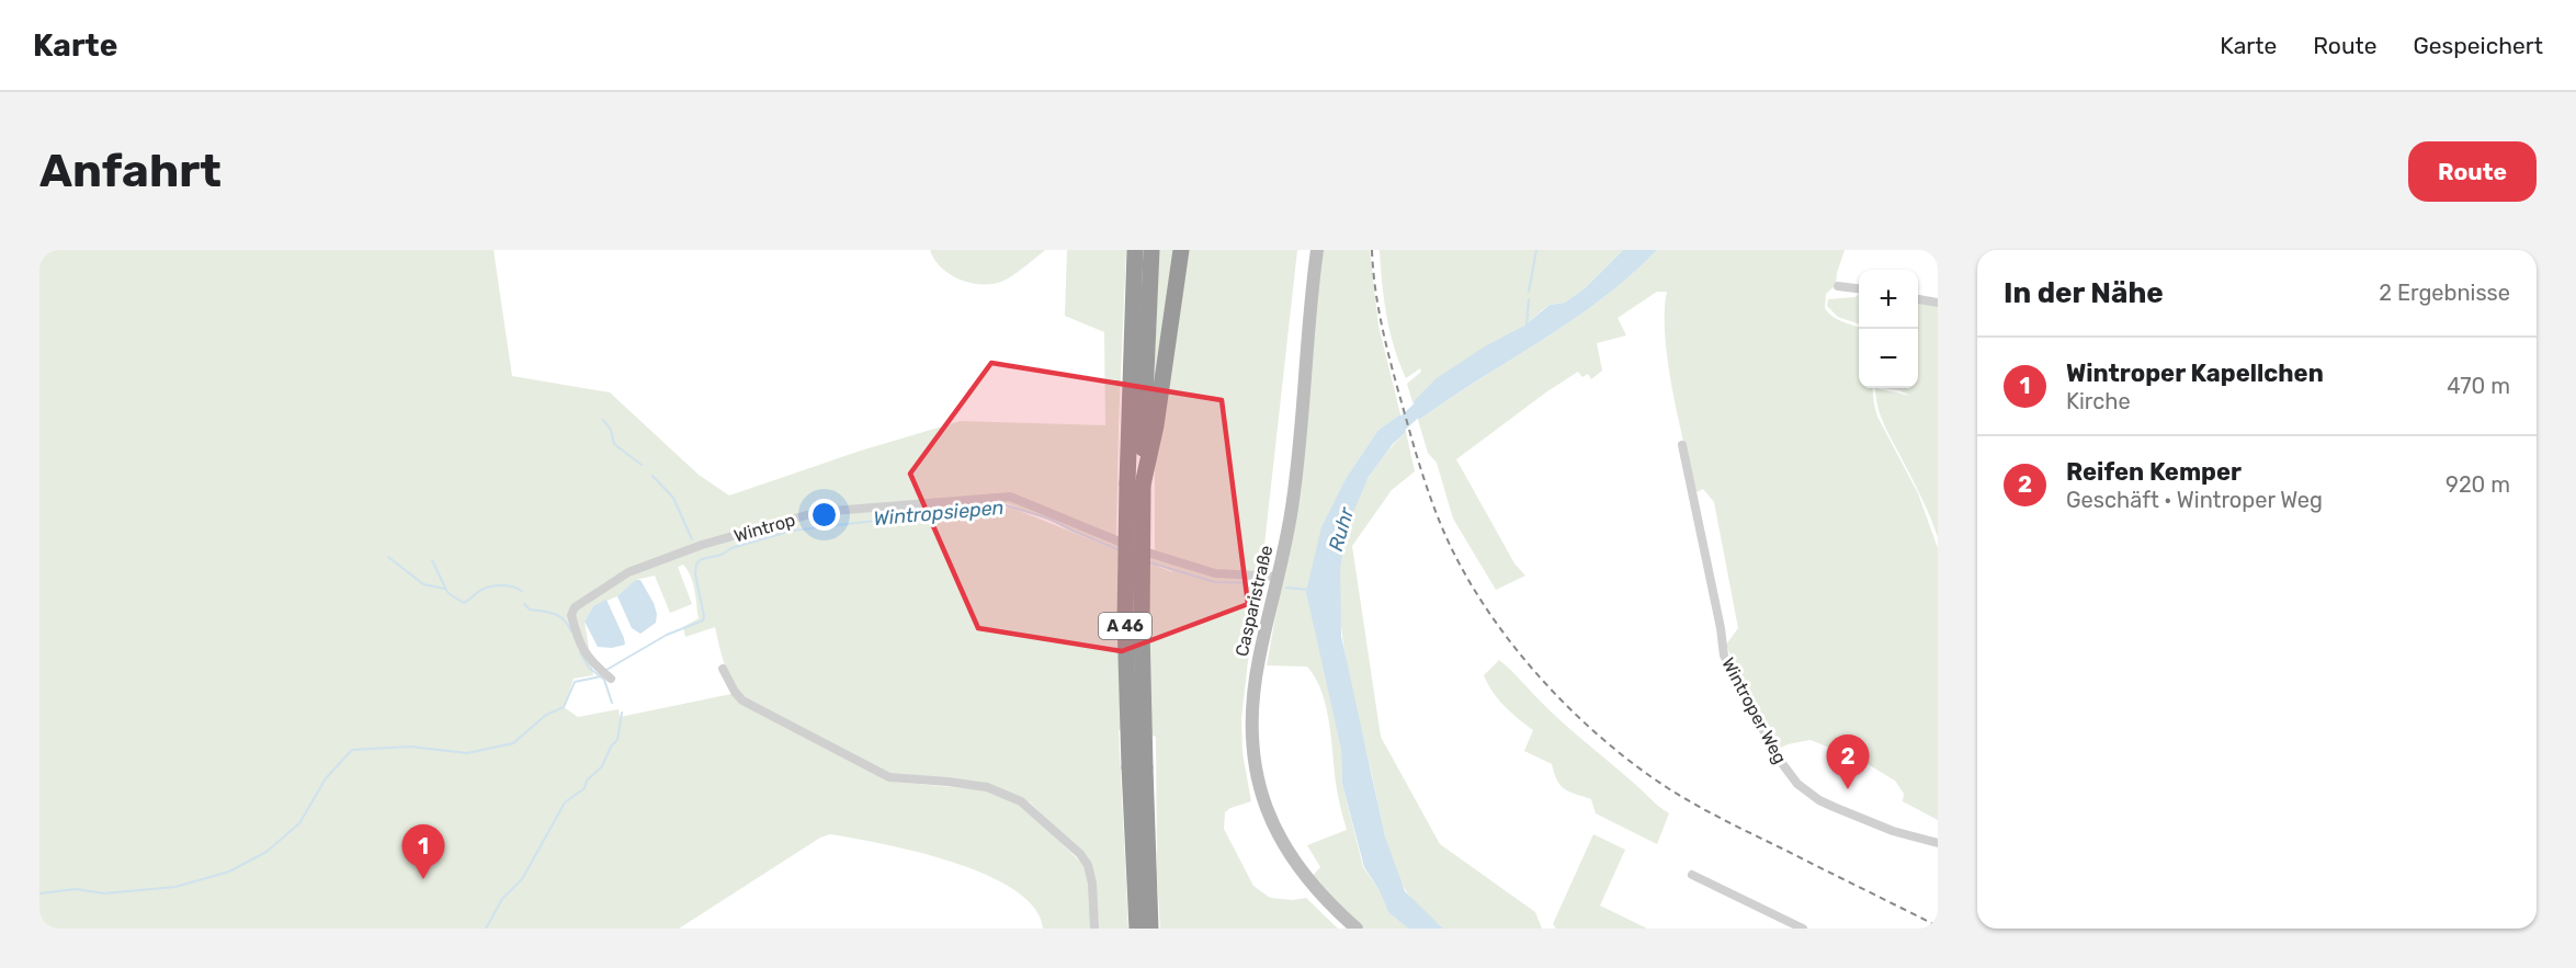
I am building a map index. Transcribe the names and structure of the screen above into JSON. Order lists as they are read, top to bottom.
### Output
{
  "streets": {
    "highway": ["A 46"],
    "main road": ["Casparistraße"],
    "street": ["Wintrop", "Wintroper Weg"]
  },
  "crossings": [
    ["Wintrop", "Casparistraße"]
  ],
  "water": ["Wintropsiepen", "Ruhr"],
  "page": {
    "header": "Karte",
    "nav": ["Karte", "Route", "Gespeichert"],
    "buttons": "Route",
    "title": "Anfahrt",
    "heading": ["In der Nähe", "2 Ergebnisse"],
    "map_buttons": ["+", "−"],
    "list": [
      {
        "mark": "1",
        "name": "Wintroper Kapellchen",
        "note": "Kirche",
        "value": "470 m"
      },
      {
        "mark": "2",
        "name": "Reifen Kemper",
        "note": "Geschäft · Wintroper Weg",
        "value": "920 m"
      }
    ],
    "pins": ["2", "1"]
  }
}
